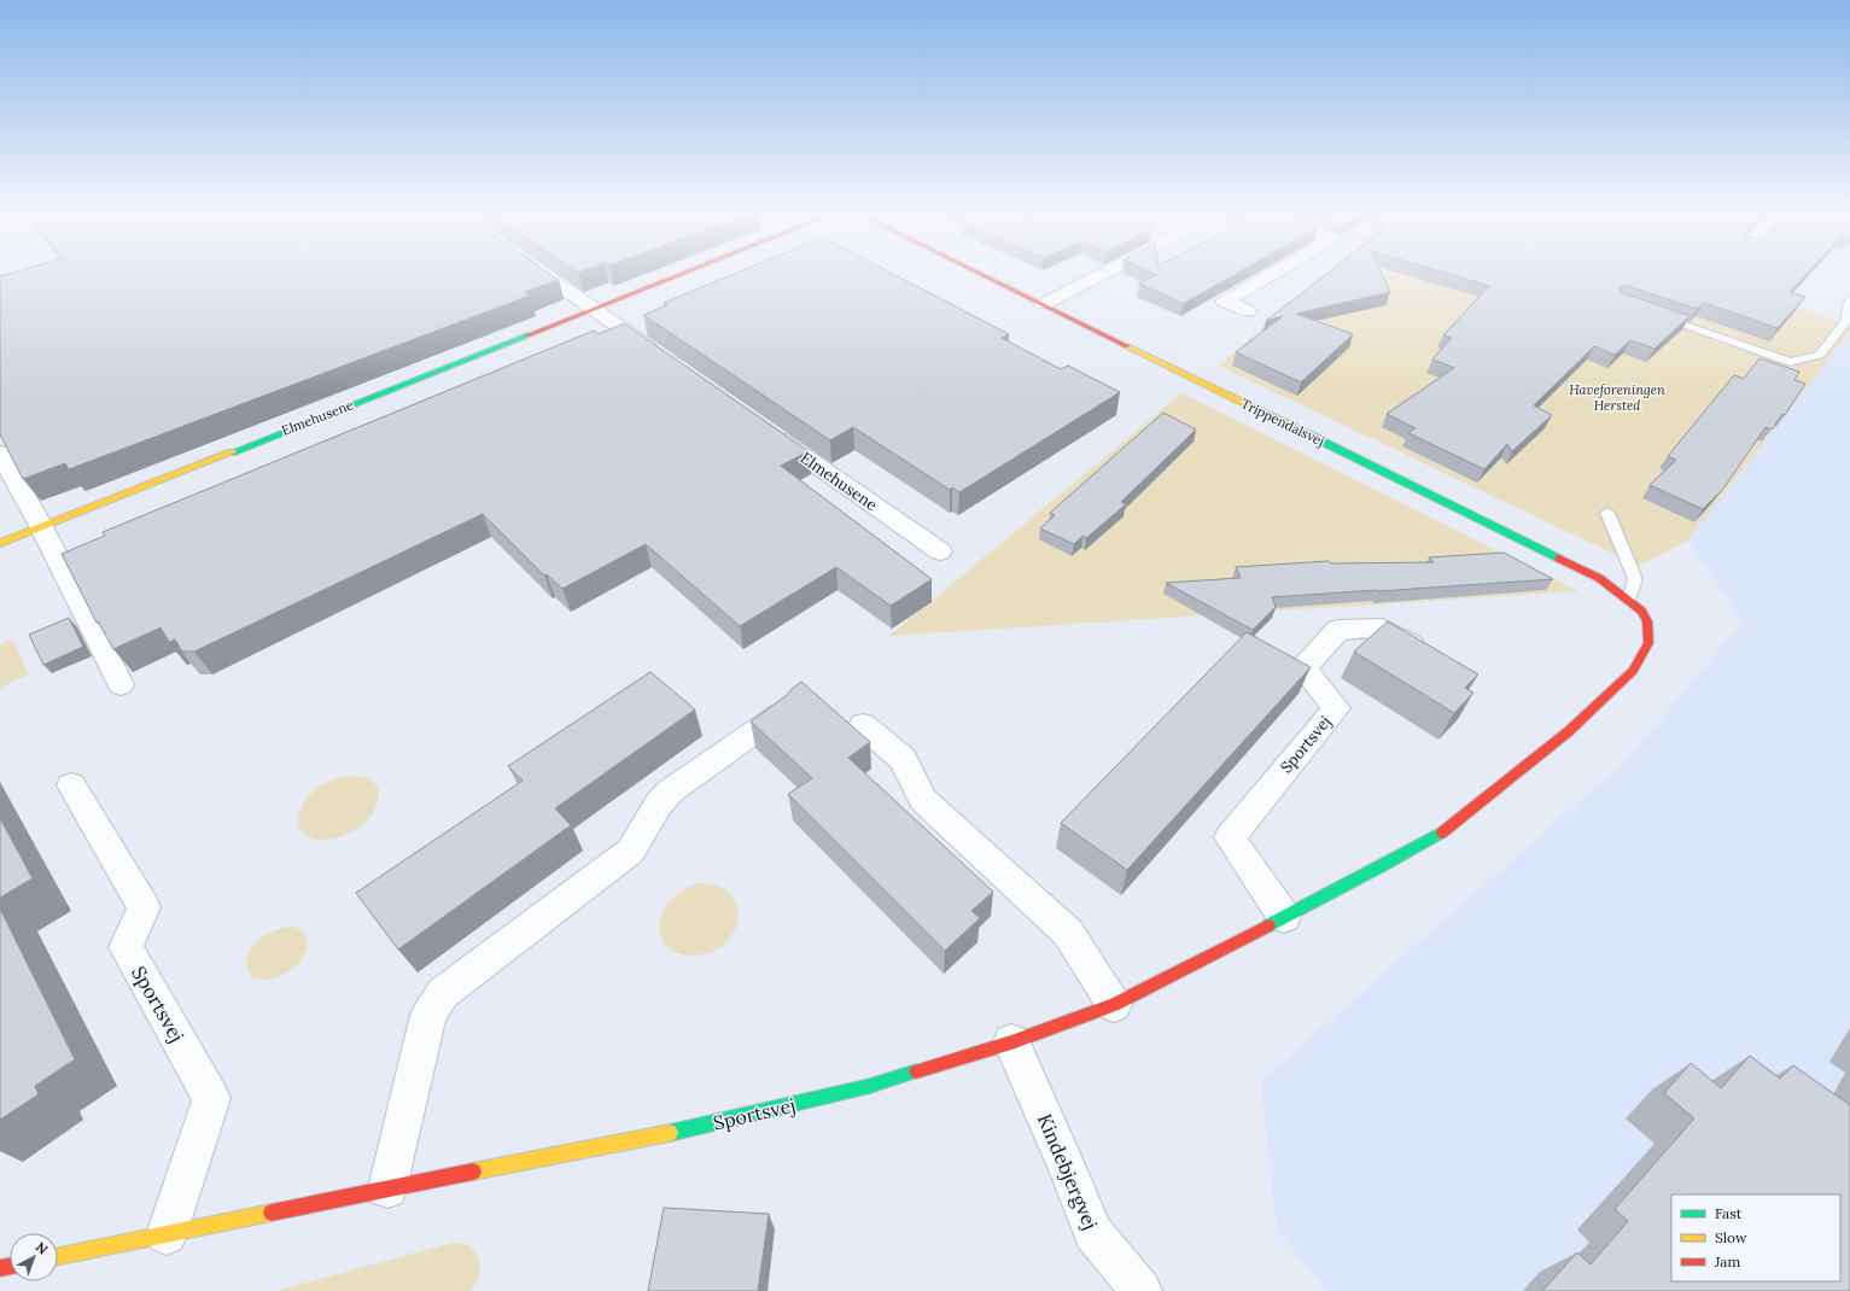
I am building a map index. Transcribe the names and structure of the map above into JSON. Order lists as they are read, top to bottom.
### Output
{
  "streets": {
    "street": [
      "Elmehusene",
      "Trippendalsvej",
      "Sportsvej",
      "Kindebjergvej"
    ]
  },
  "crossings": [
    ["Trippendalsvej", "Sportsvej"],
    ["Sportsvej", "Kindebjergvej"]
  ],
  "parks": ["Haveforeningen Hersted"],
  "legend": ["Fast", "Slow", "Jam"],
  "north": "top right"
}
